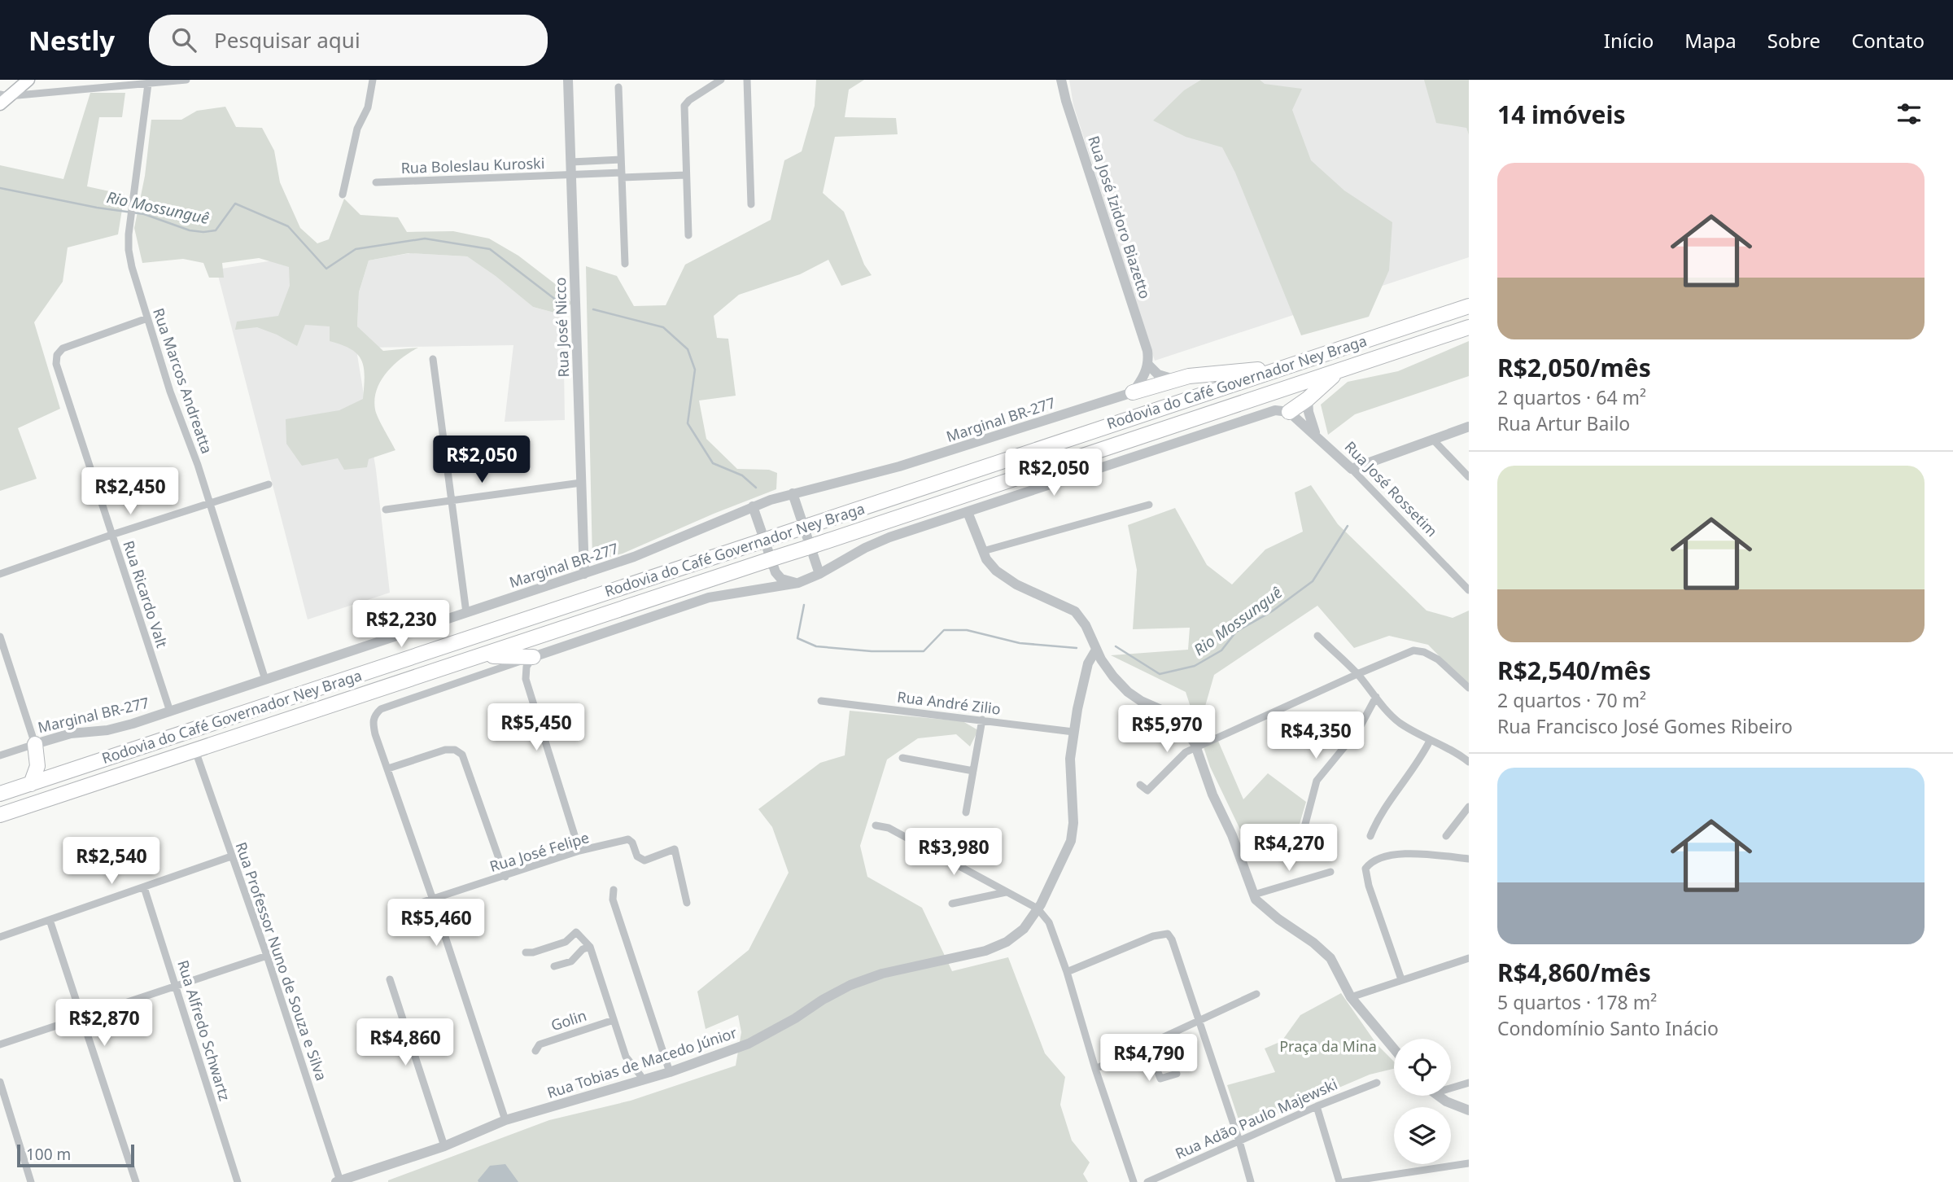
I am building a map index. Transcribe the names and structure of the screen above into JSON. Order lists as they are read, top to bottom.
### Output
{
  "streets": {
    "highway": ["Rodovia do Café Governador Ney Braga"],
    "street": [
      "Rua Boleslau Kuroski",
      "Rua José Izidoro Biazetto",
      "Rua José Nicco",
      "Rua Marcos Andreatta",
      "Marginal BR-277",
      "Rua José Rossetim",
      "Rua Ricardo Valt",
      "Rua André Zilio",
      "Rua José Felipe",
      "Rua Professor Nuno de Souza e Silva",
      "Golin",
      "Rua Alfredo Schwartz",
      "Rua Tobias de Macedo Júnior",
      "Rua Adão Paulo Majewski"
    ]
  },
  "crossings": [
    ["Rua Boleslau Kuroski", "Rua José Nicco"],
    ["Rua José Nicco", "Marginal BR-277"],
    ["Rua Marcos Andreatta", "Marginal BR-277"],
    ["Rua Marcos Andreatta", "Rua Ricardo Valt"],
    ["Rodovia do Café Governador Ney Braga", "Rua Professor Nuno de Souza e Silva"],
    ["Marginal BR-277", "Rua Ricardo Valt"],
    ["Rua André Zilio", "Rua Tobias de Macedo Júnior"],
    ["Rua Professor Nuno de Souza e Silva", "Rua Tobias de Macedo Júnior"]
  ],
  "water": ["Rio Mossunguê"],
  "parks": ["Praça da Mina"],
  "scale_bar": "100 m",
  "page": {
    "header": "Nestly",
    "search": "Pesquisar aqui",
    "nav": [
      "Início",
      "Mapa",
      "Sobre",
      "Contato"
    ],
    "heading": "14 imóveis",
    "list": [
      {
        "name": "R$2,050/mês",
        "note": "2 quartos · 64 m² · Rua Artur Bailo"
      },
      {
        "name": "R$2,540/mês",
        "note": "2 quartos · 70 m² · Rua Francisco José Gomes Ribeiro"
      },
      {
        "name": "R$4,860/mês",
        "note": "5 quartos · 178 m² · Condomínio Santo Inácio"
      }
    ],
    "price": [
      "R$2,050",
      "R$2,050",
      "R$2,450",
      "R$2,230",
      "R$5,450",
      "R$5,970",
      "R$4,350",
      "R$4,270",
      "R$3,980",
      "R$2,540",
      "R$5,460",
      "R$2,870",
      "R$4,860",
      "R$4,790"
    ],
    "scale": "100 m"
  }
}
